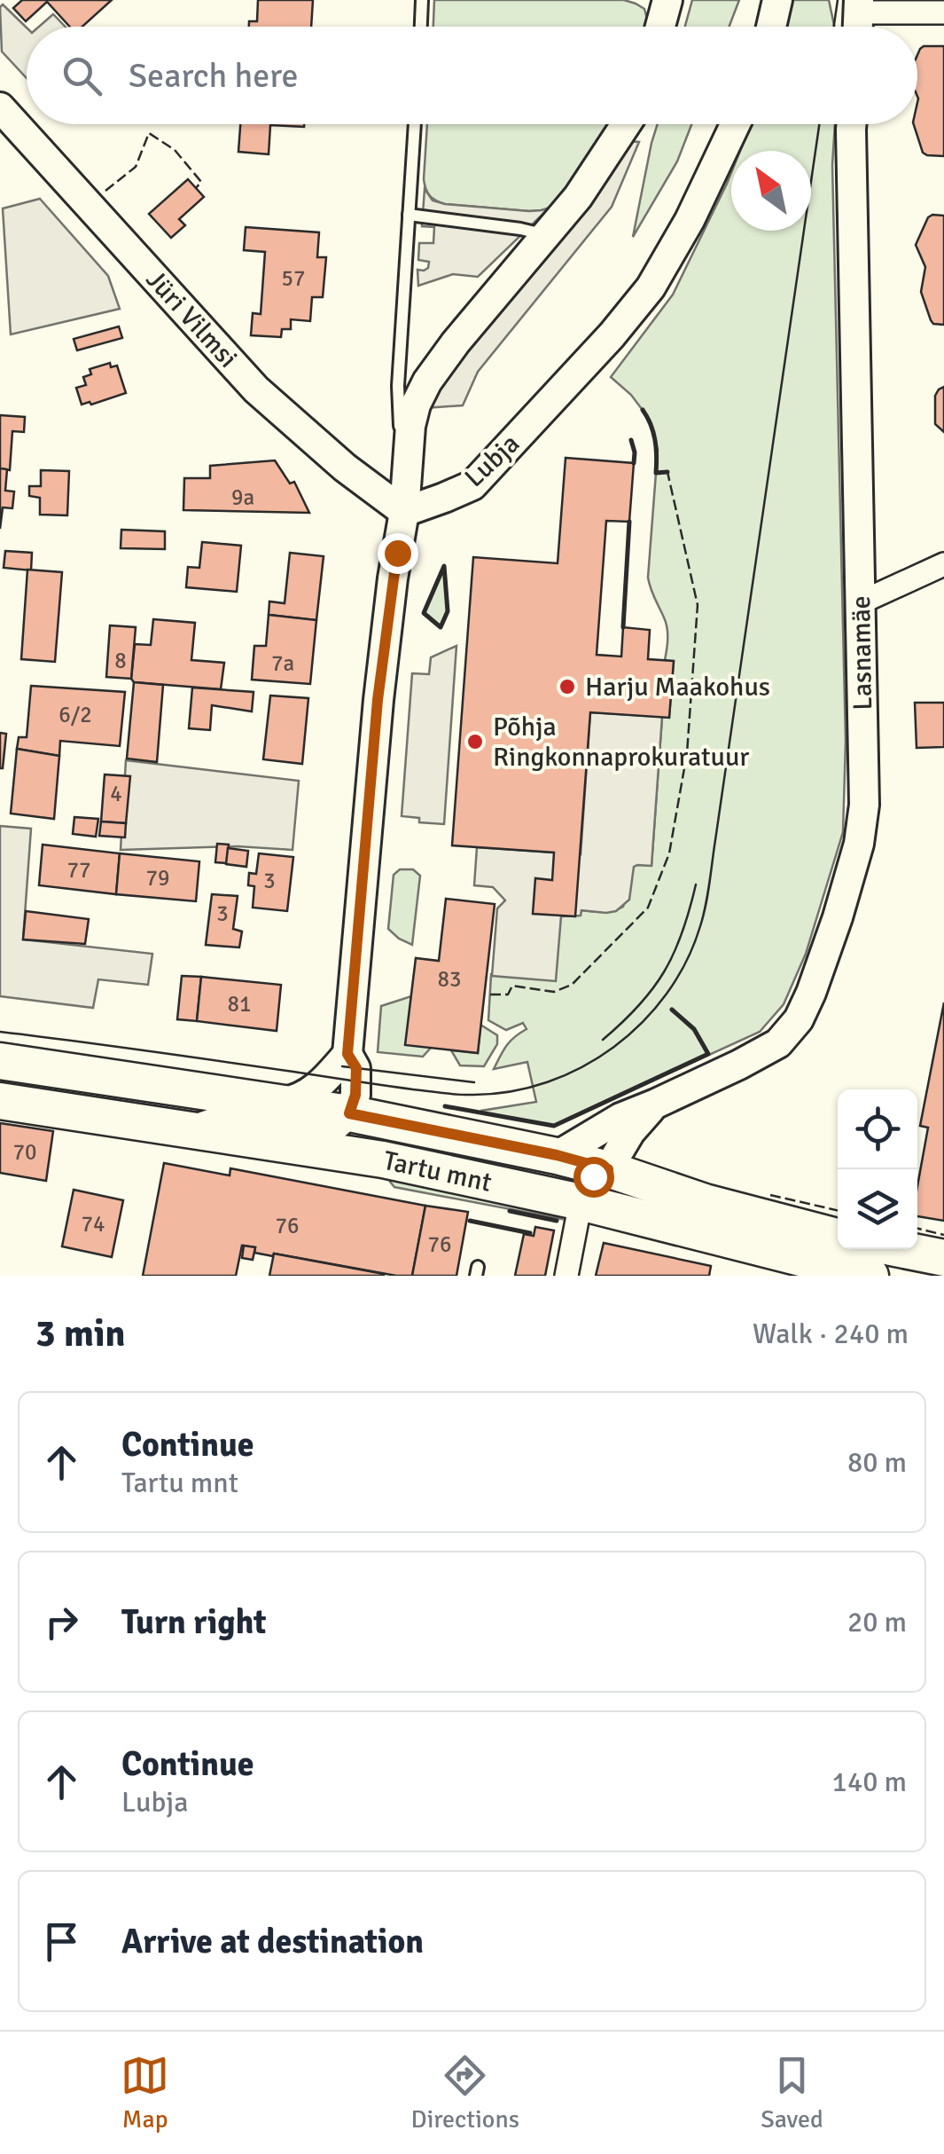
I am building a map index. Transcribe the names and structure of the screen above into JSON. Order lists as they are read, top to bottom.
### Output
{
  "streets": {
    "main road": ["Tartu mnt"],
    "street": ["Jüri Vilmsi", "Lubja", "Lasnamäe"]
  },
  "crossings": [
    ["Jüri Vilmsi", "Lubja"],
    ["Lasnamäe", "Tartu mnt"]
  ],
  "places": ["Harju Maakohus", "Põhja Ringkonnaprokuratuur"],
  "house_numbers": [
    "57",
    "9a",
    "8",
    "7a",
    "6/2",
    "4",
    "77",
    "79",
    "3",
    "3",
    "83",
    "81",
    "70",
    "74",
    "76",
    "76"
  ],
  "north": "top left",
  "page": {
    "search": "Search here",
    "heading": ["3 min", "Walk · 240 m"],
    "list": [
      ["Continue", "Tartu mnt", "80 m"],
      ["Turn right", "20 m"],
      ["Continue", "Lubja", "140 m"],
      "Arrive at destination"
    ],
    "nav": ["Map", "Directions", "Saved"]
  }
}
